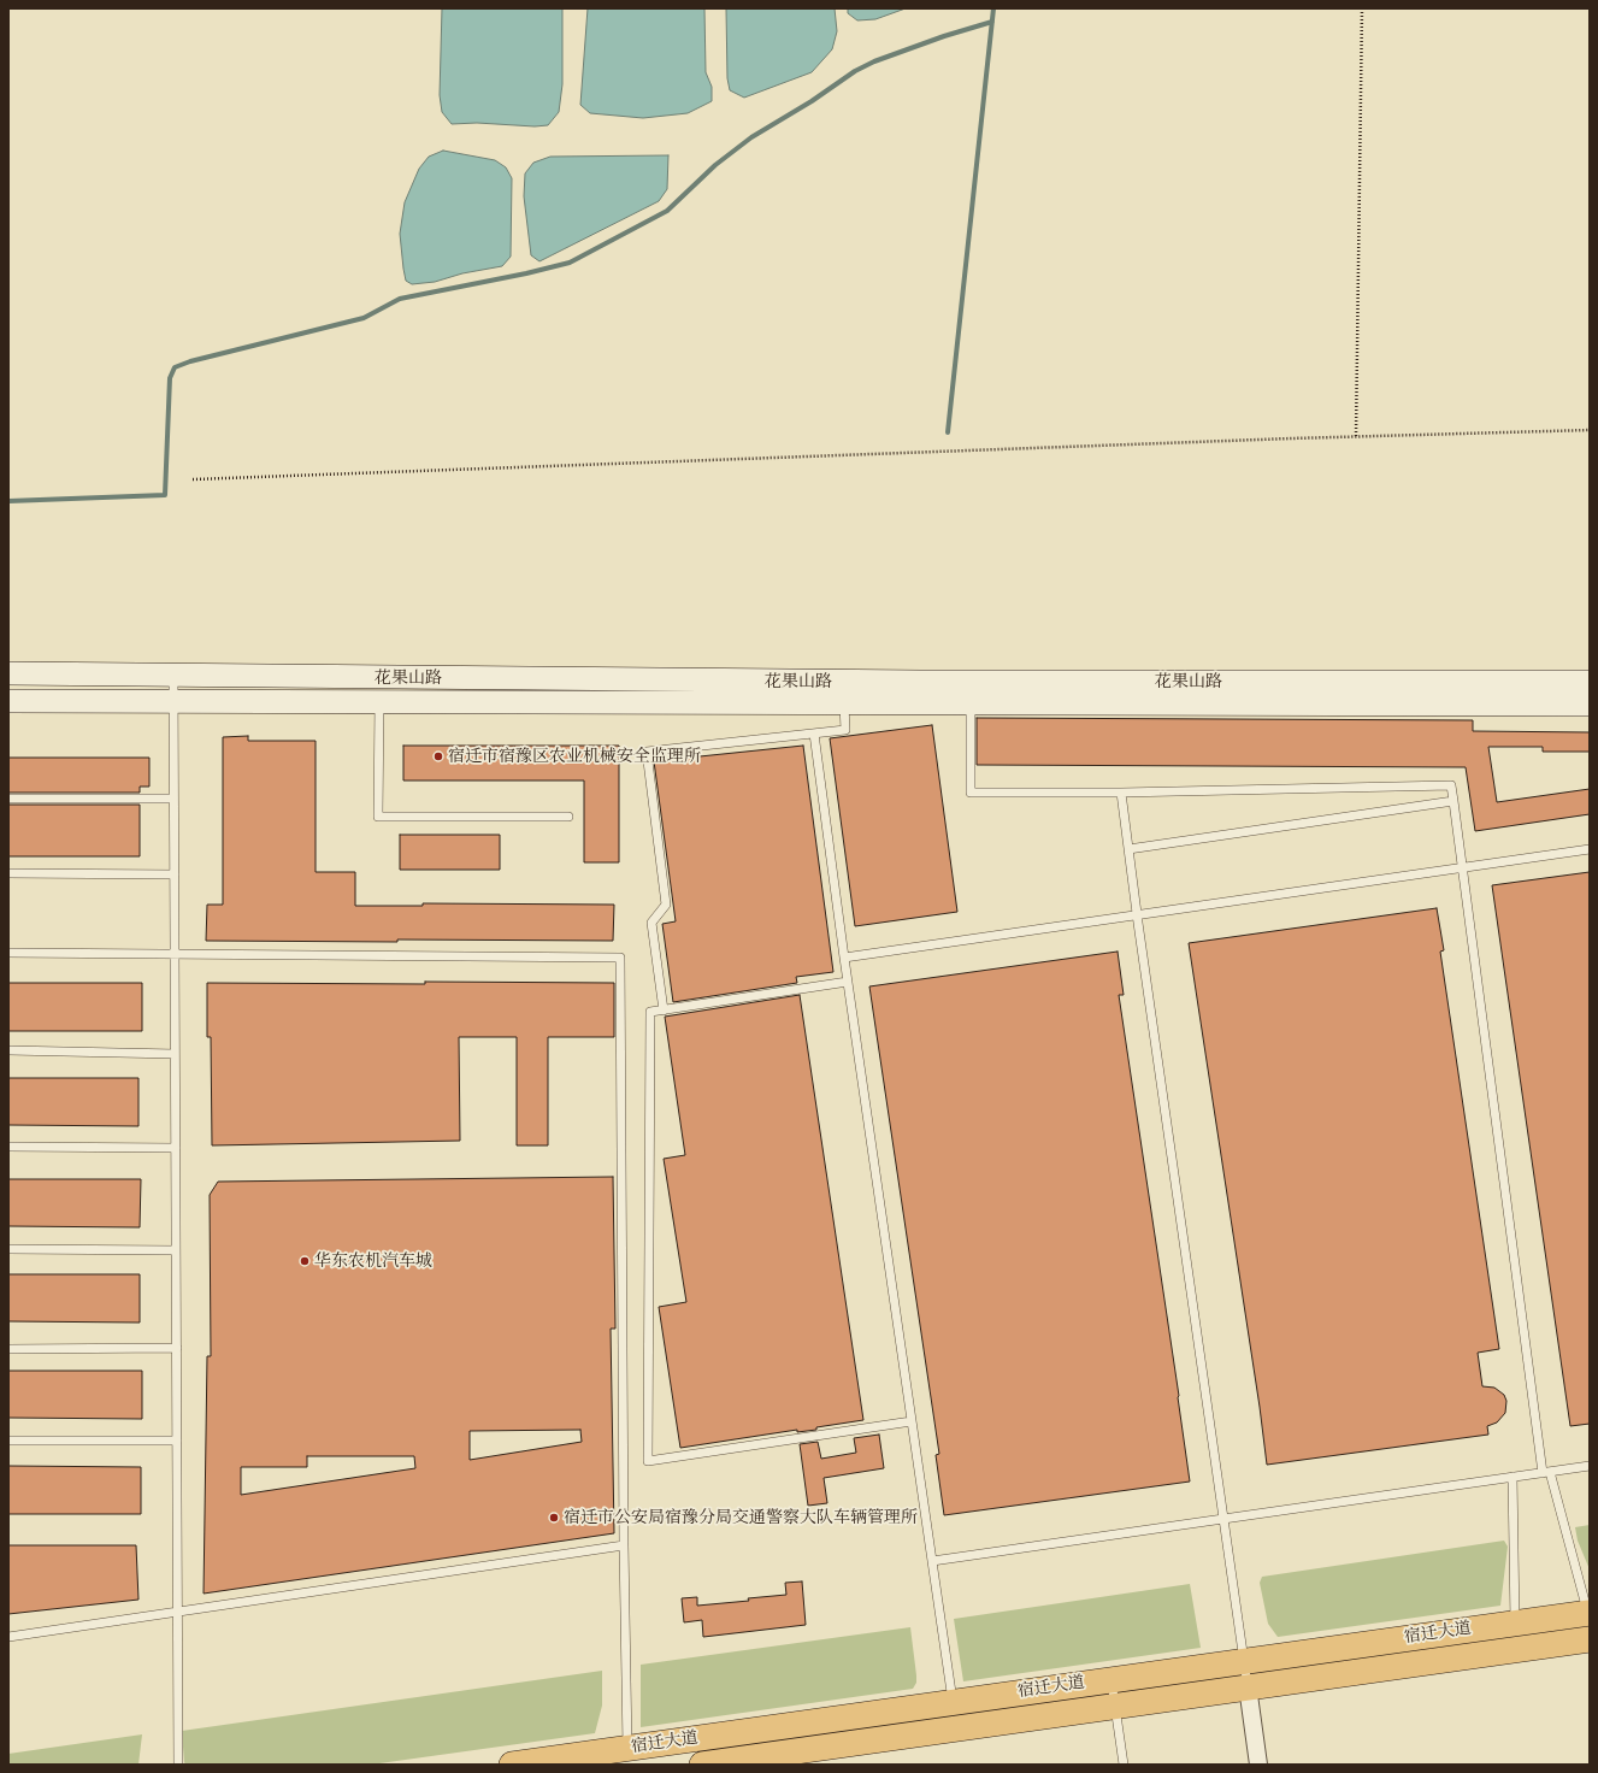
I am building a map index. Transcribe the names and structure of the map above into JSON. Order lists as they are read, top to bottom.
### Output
{
  "streets": {
    "main road": ["宿迁大道"],
    "street": ["花果山路"]
  },
  "places": ["宿迁市宿豫区农业机械安全监理所", "华东农机汽车城", "宿迁市公安局宿豫分局交通警察大队车辆管理所"]
}
